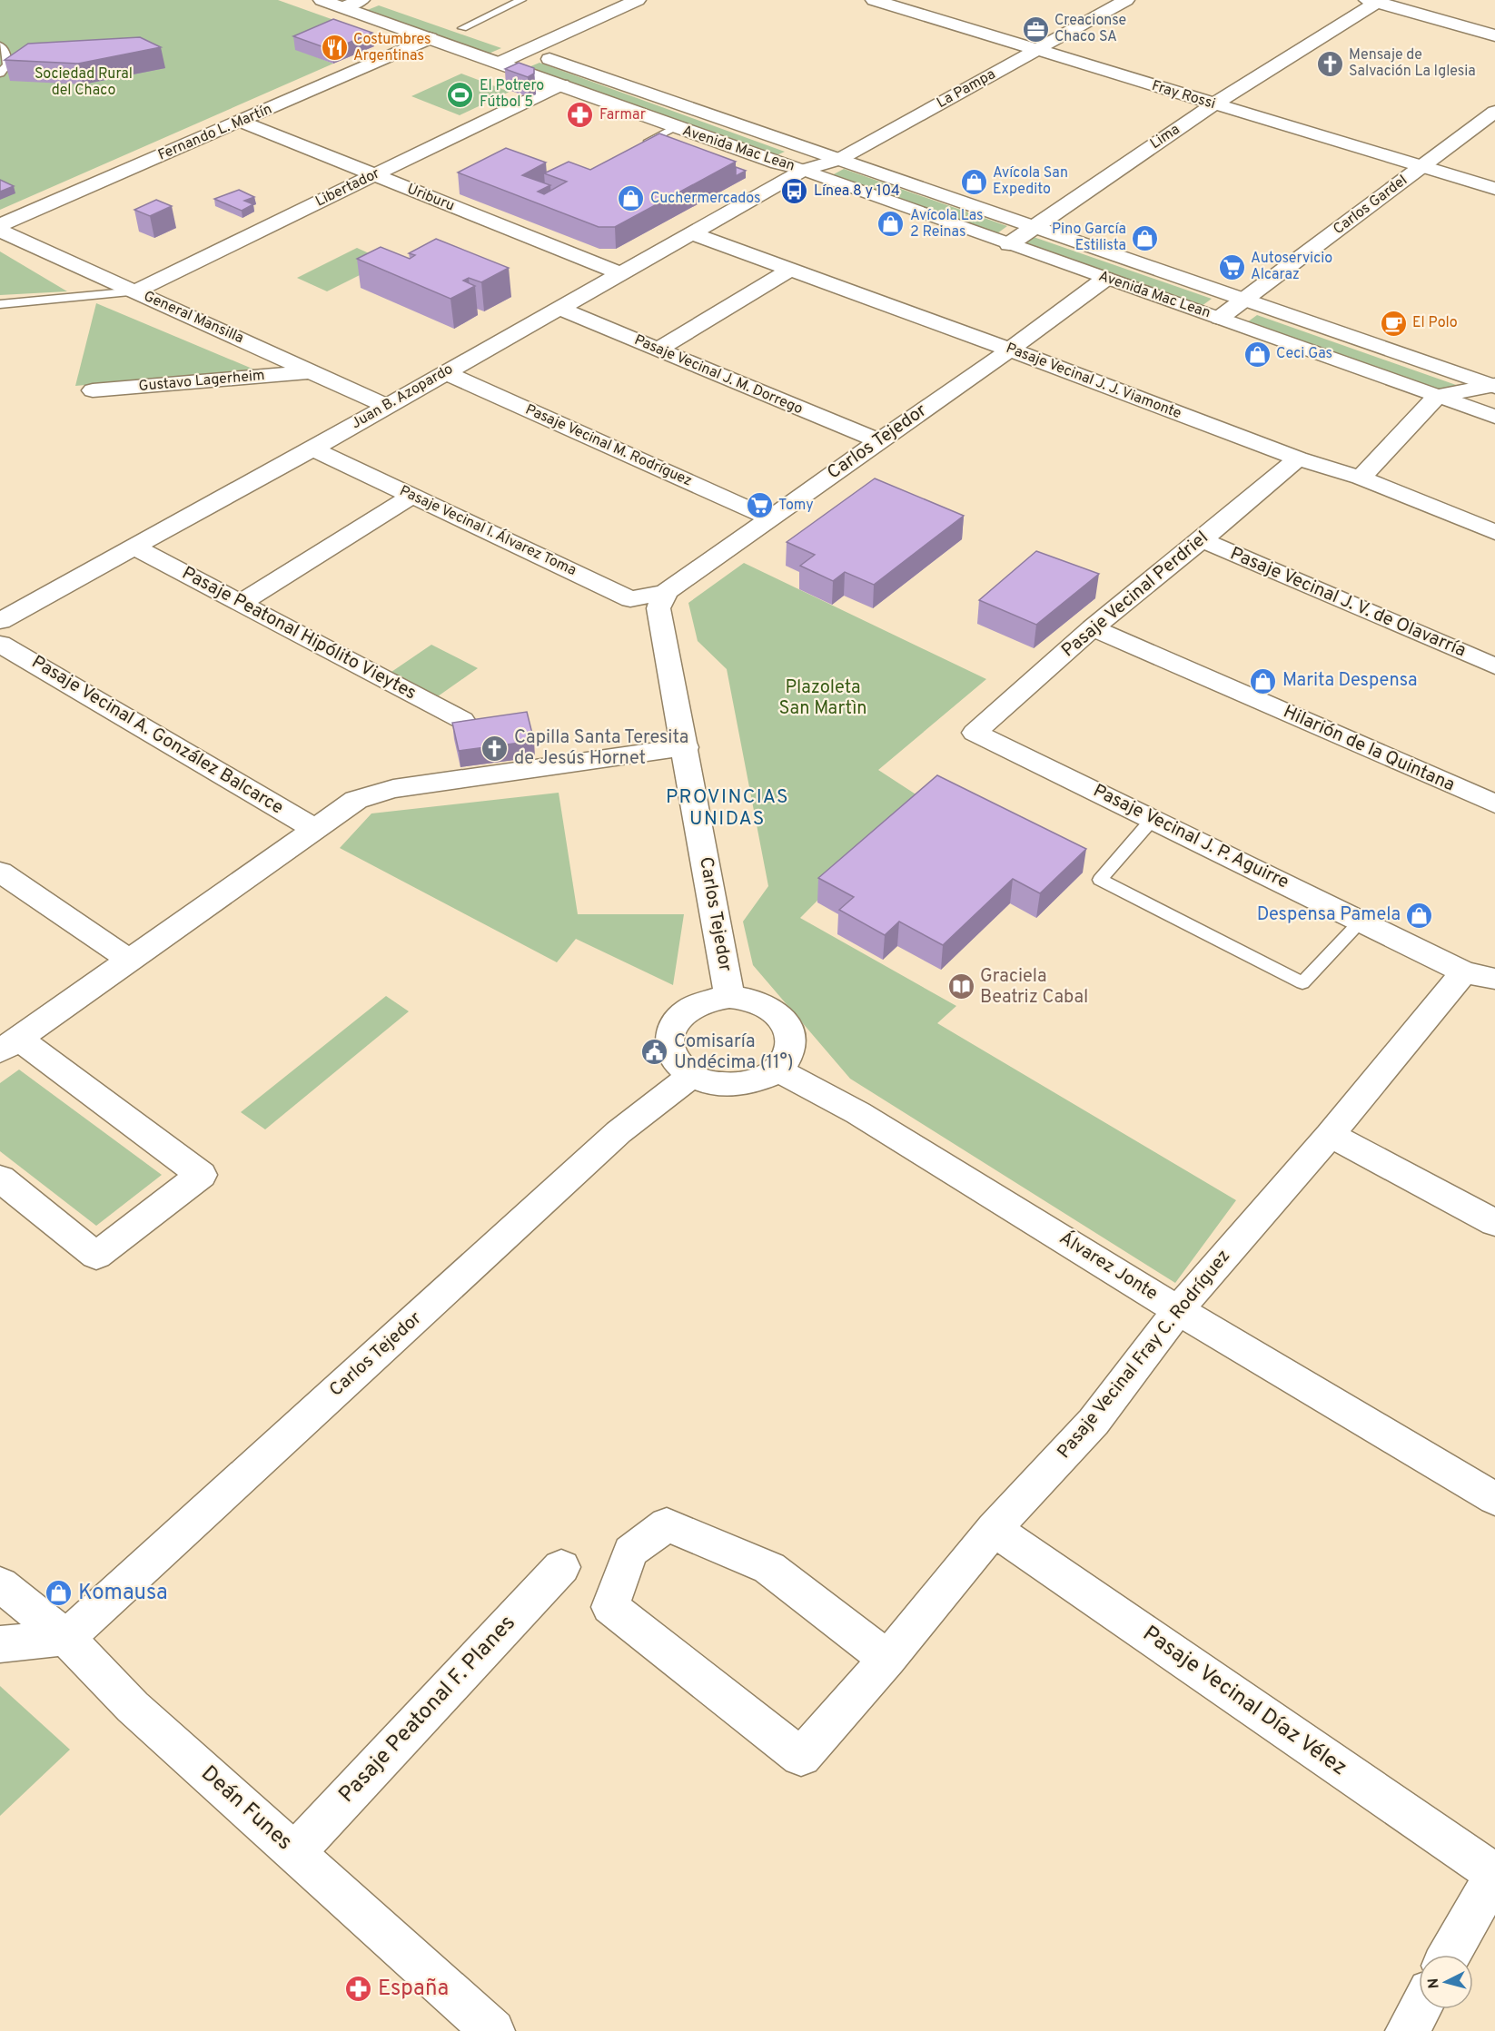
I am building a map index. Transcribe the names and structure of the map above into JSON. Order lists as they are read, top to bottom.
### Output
{
  "streets": {
    "street": [
      "La Pampa",
      "Fray Rossi",
      "Fernando L. Martín",
      "Lima",
      "Avenida Mac Lean",
      "Libertador",
      "Uriburu",
      "Carlos Gardel",
      "General Mansilla",
      "Pasaje Vecinal J. M. Dorrego",
      "Gustavo Lagerheim",
      "Pasaje Vecinal J. J. Viamonte",
      "Juan B. Azopardo",
      "Carlos Tejedor",
      "Pasaje Vecinal M. Rodríguez",
      "Pasaje Vecinal I. Álvarez Toma",
      "Pasaje Vecinal Perdriel",
      "Pasaje Vecinal J. V. de Olavarría",
      "Pasaje Peatonal Hipólito Vieytes",
      "Pasaje Vecinal A. González Balcarce",
      "Hilarión de la Quintana",
      "Pasaje Vecinal J. P. Aguirre",
      "Álvarez Jonte",
      "Pasaje Vecinal Fray C. Rodríguez",
      "Pasaje Vecinal Díaz Vélez",
      "Pasaje Peatonal F. Planes",
      "Deán Funes"
    ]
  },
  "crossings": [
    ["La Pampa", "Fray Rossi"],
    ["La Pampa", "Avenida Mac Lean"],
    ["La Pampa", "Juan B. Azopardo"],
    ["Fray Rossi", "Lima"],
    ["Fray Rossi", "Carlos Gardel"],
    ["Fernando L. Martín", "Avenida Mac Lean"],
    ["Fernando L. Martín", "Uriburu"],
    ["Lima", "Avenida Mac Lean"],
    ["Avenida Mac Lean", "Libertador"],
    ["Avenida Mac Lean", "Carlos Gardel"],
    ["Avenida Mac Lean", "Juan B. Azopardo"],
    ["Avenida Mac Lean", "Carlos Tejedor"],
    ["Libertador", "Uriburu"],
    ["Libertador", "General Mansilla"],
    ["Uriburu", "Juan B. Azopardo"],
    ["General Mansilla", "Gustavo Lagerheim"],
    ["General Mansilla", "Juan B. Azopardo"],
    ["Pasaje Vecinal J. M. Dorrego", "Juan B. Azopardo"],
    ["Pasaje Vecinal J. M. Dorrego", "Carlos Tejedor"],
    ["Pasaje Vecinal J. J. Viamonte", "Juan B. Azopardo"],
    ["Pasaje Vecinal J. J. Viamonte", "Carlos Tejedor"],
    ["Pasaje Vecinal J. J. Viamonte", "Pasaje Vecinal Perdriel"],
    ["Juan B. Azopardo", "Pasaje Vecinal M. Rodríguez"],
    ["Juan B. Azopardo", "Pasaje Vecinal I. Álvarez Toma"],
    ["Juan B. Azopardo", "Pasaje Peatonal Hipólito Vieytes"],
    ["Carlos Tejedor", "Pasaje Vecinal M. Rodríguez"],
    ["Carlos Tejedor", "Pasaje Vecinal I. Álvarez Toma"],
    ["Carlos Tejedor", "Álvarez Jonte"],
    ["Carlos Tejedor", "Deán Funes"],
    ["Pasaje Vecinal Perdriel", "Pasaje Vecinal J. V. de Olavarría"],
    ["Pasaje Vecinal Perdriel", "Hilarión de la Quintana"],
    ["Pasaje Vecinal Perdriel", "Pasaje Vecinal J. P. Aguirre"],
    ["Pasaje Vecinal J. P. Aguirre", "Pasaje Vecinal Fray C. Rodríguez"],
    ["Álvarez Jonte", "Pasaje Vecinal Fray C. Rodríguez"],
    ["Pasaje Vecinal Fray C. Rodríguez", "Pasaje Vecinal Díaz Vélez"],
    ["Pasaje Peatonal F. Planes", "Deán Funes"]
  ],
  "districts": ["PROVINCIAS UNIDAS"],
  "parks": ["Sociedad Rural del Chaco", "Plazoleta San Martìn"],
  "places": {
    "office": ["Creacionse Chaco SA"],
    "restaurant": ["Costumbres Argentinas"],
    "church": ["Mensaje de Salvación La Iglesia", "Capilla Santa Teresita de Jesús Hornet"],
    "sports": ["El Potrero Fútbol 5"],
    "pharmacy": ["Farmar", "España"],
    "shop": [
      "Avícola San Expedito",
      "Cuchermercados",
      "Avícola Las 2 Reinas",
      "Pino García Estilista",
      "Ceci Gas",
      "Marita Despensa",
      "Despensa Pamela",
      "Komausa"
    ],
    "bus stop": ["Línea 8 y 104"],
    "supermarket": ["Autoservicio Alcaraz", "Tomy"],
    "cafe": ["El Polo"],
    "library": ["Graciela Beatriz Cabal"],
    "public building": ["Comisaría Undécima (11°)"]
  },
  "north": "left"
}
